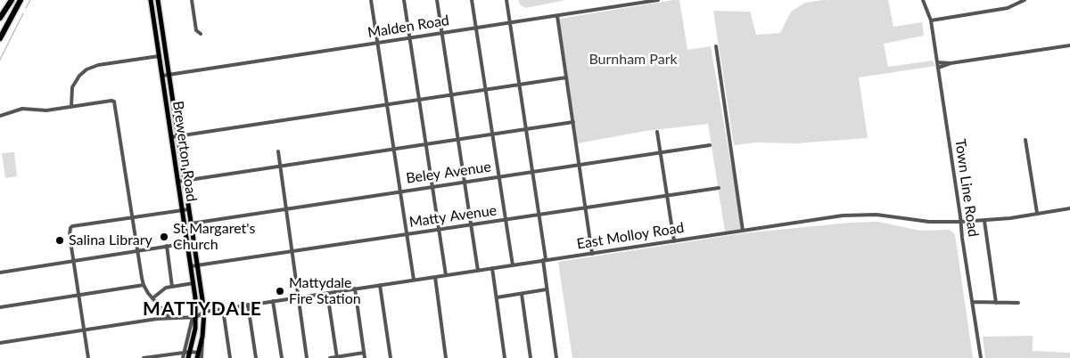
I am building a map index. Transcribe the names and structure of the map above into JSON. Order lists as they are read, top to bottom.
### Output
{
  "streets": {
    "main road": ["Brewerton Road"],
    "street": [
      "Malden Road",
      "Beley Avenue",
      "Town Line Road",
      "Matty Avenue",
      "East Molloy Road"
    ]
  },
  "crossings": [
    ["Malden Road", "Brewerton Road"],
    ["Brewerton Road", "Beley Avenue"],
    ["Brewerton Road", "Matty Avenue"],
    ["Brewerton Road", "East Molloy Road"],
    ["Town Line Road", "East Molloy Road"]
  ],
  "districts": ["MATTYDALE"],
  "parks": ["Burnham Park"],
  "places": ["St Margaret's Church", "Salina Library", "Mattydale Fire Station"]
}
